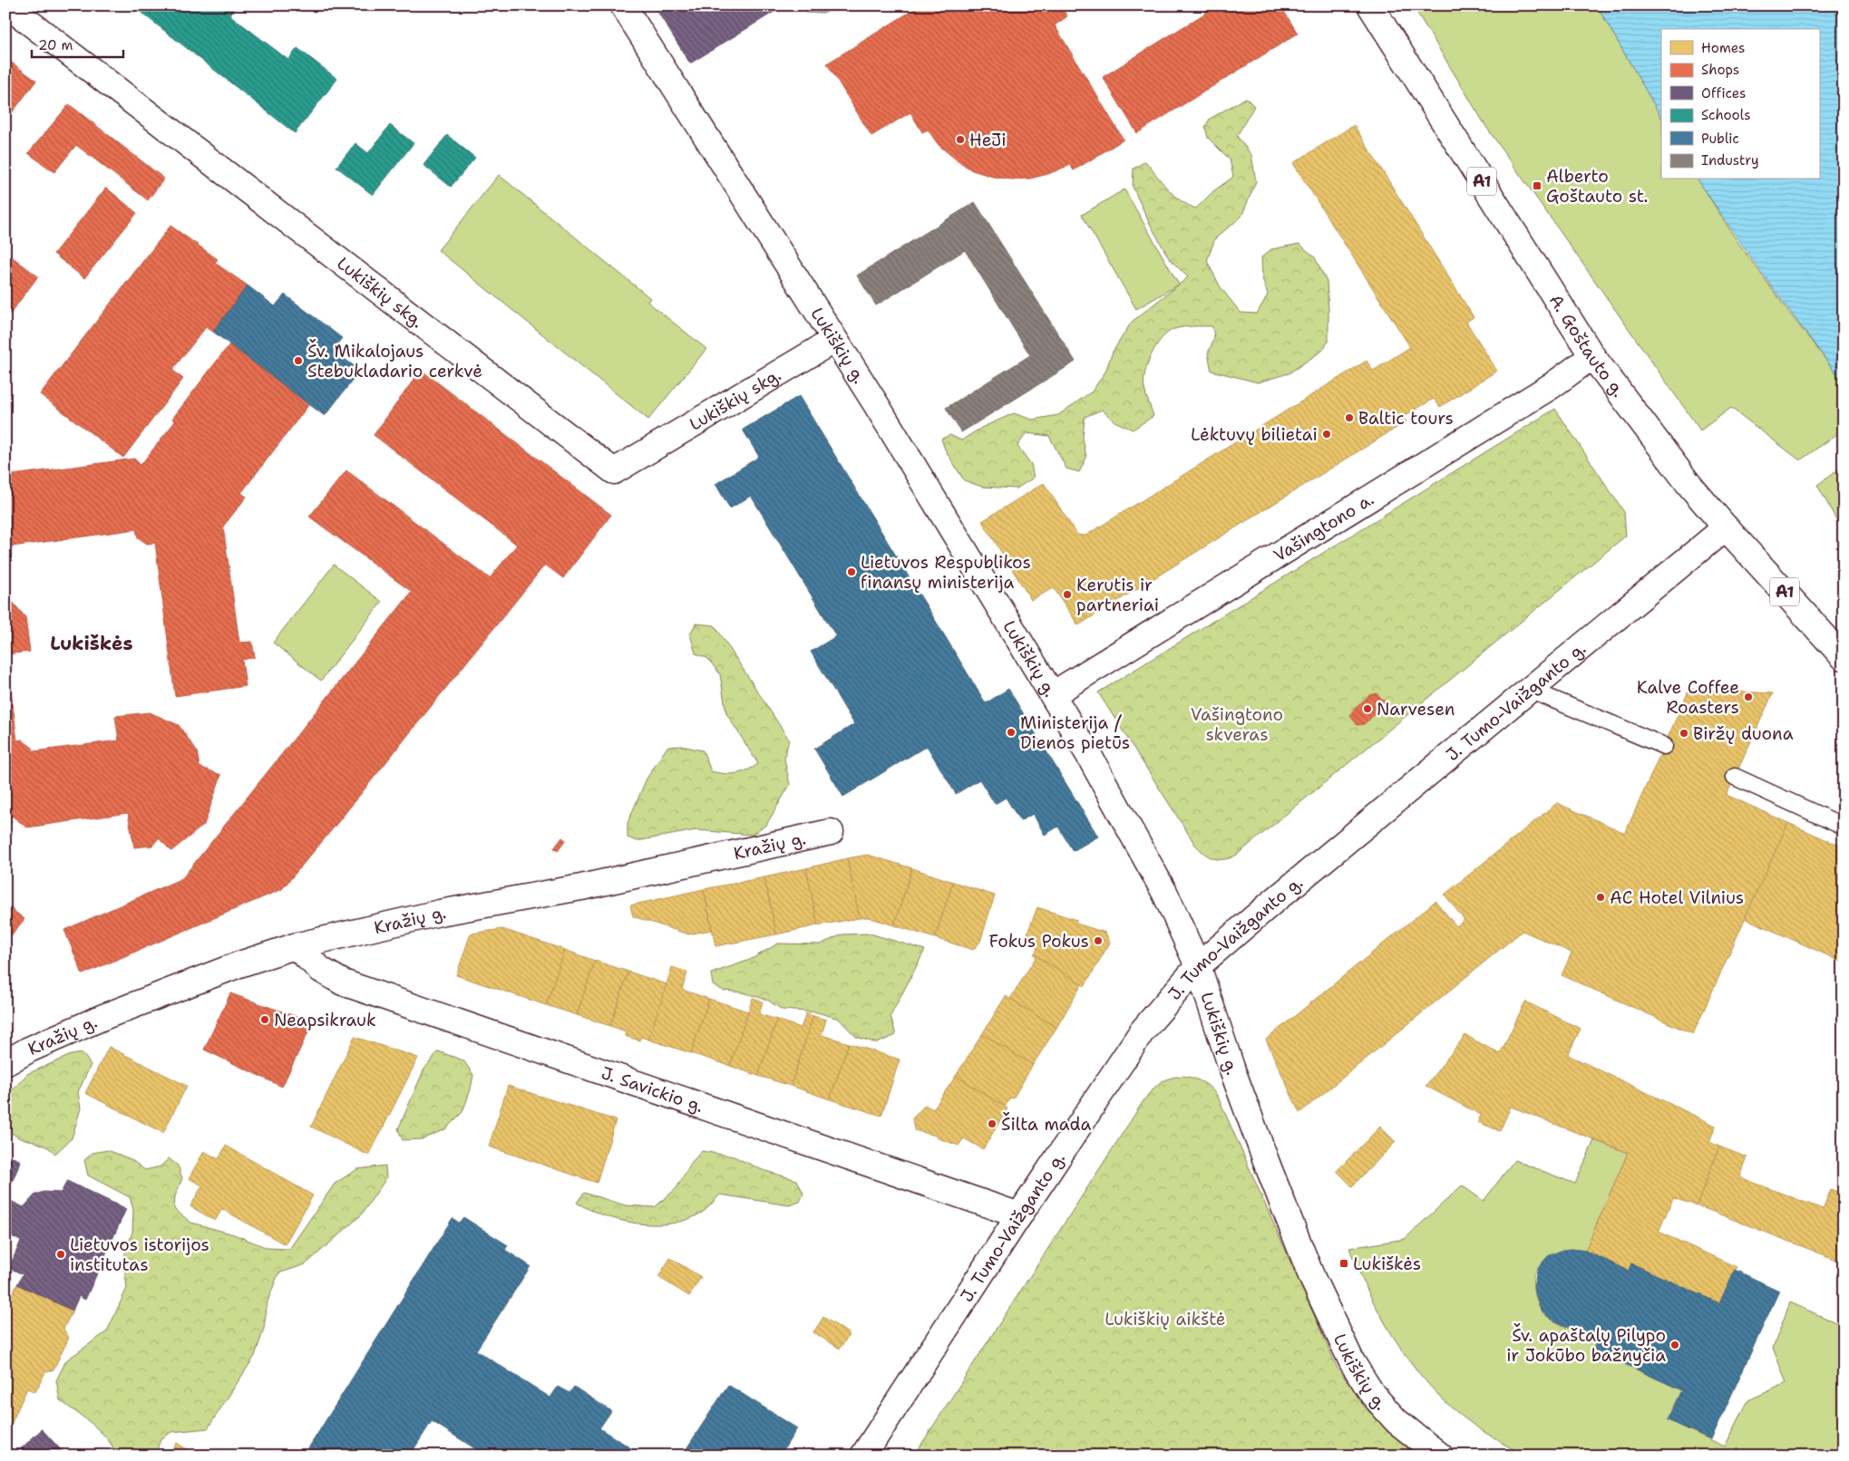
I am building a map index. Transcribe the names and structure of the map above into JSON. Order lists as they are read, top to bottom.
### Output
{
  "streets": {
    "street": [
      "A1",
      "Lukiškių skg.",
      "Lukiškių g.",
      "A. Goštauto g.",
      "Vašingtono a.",
      "J. Tumo-Vaižganto g.",
      "Kražių g.",
      "J. Savickio g."
    ]
  },
  "crossings": [
    ["Lukiškių skg.", "Lukiškių g."],
    ["Lukiškių g.", "Vašingtono a."],
    ["Lukiškių g.", "J. Tumo-Vaižganto g."],
    ["A. Goštauto g.", "Vašingtono a."],
    ["A. Goštauto g.", "J. Tumo-Vaižganto g."],
    ["J. Tumo-Vaižganto g.", "J. Savickio g."],
    ["Kražių g.", "J. Savickio g."]
  ],
  "districts": ["Lukiškės"],
  "parks": ["Vašingtono skveras", "Lukiškių aikštė"],
  "places": {
    "other": [
      "HeJi",
      "Šv. Mikalojaus Stebukladario cerkvė",
      "Baltic tours",
      "Lėktuvų bilietai",
      "Lietuvos Respublikos finansų ministerija",
      "Kerutis ir partneriai",
      "Kalve Coffee Roasters",
      "Narvesen",
      "Ministerija / Dienos pietūs",
      "Biržų duona",
      "AC Hotel Vilnius",
      "Fokus Pokus",
      "Neapsikrauk",
      "Šilta mada",
      "Lietuvos istorijos institutas",
      "Šv. apaštalų Pilypo ir Jokūbo bažnyčia"
    ],
    "transit": ["Alberto Goštauto st.", "Lukiškės"]
  },
  "legend": [
    "Homes",
    "Shops",
    "Offices",
    "Schools",
    "Public",
    "Industry"
  ],
  "scale_bar": "20 m"
}
